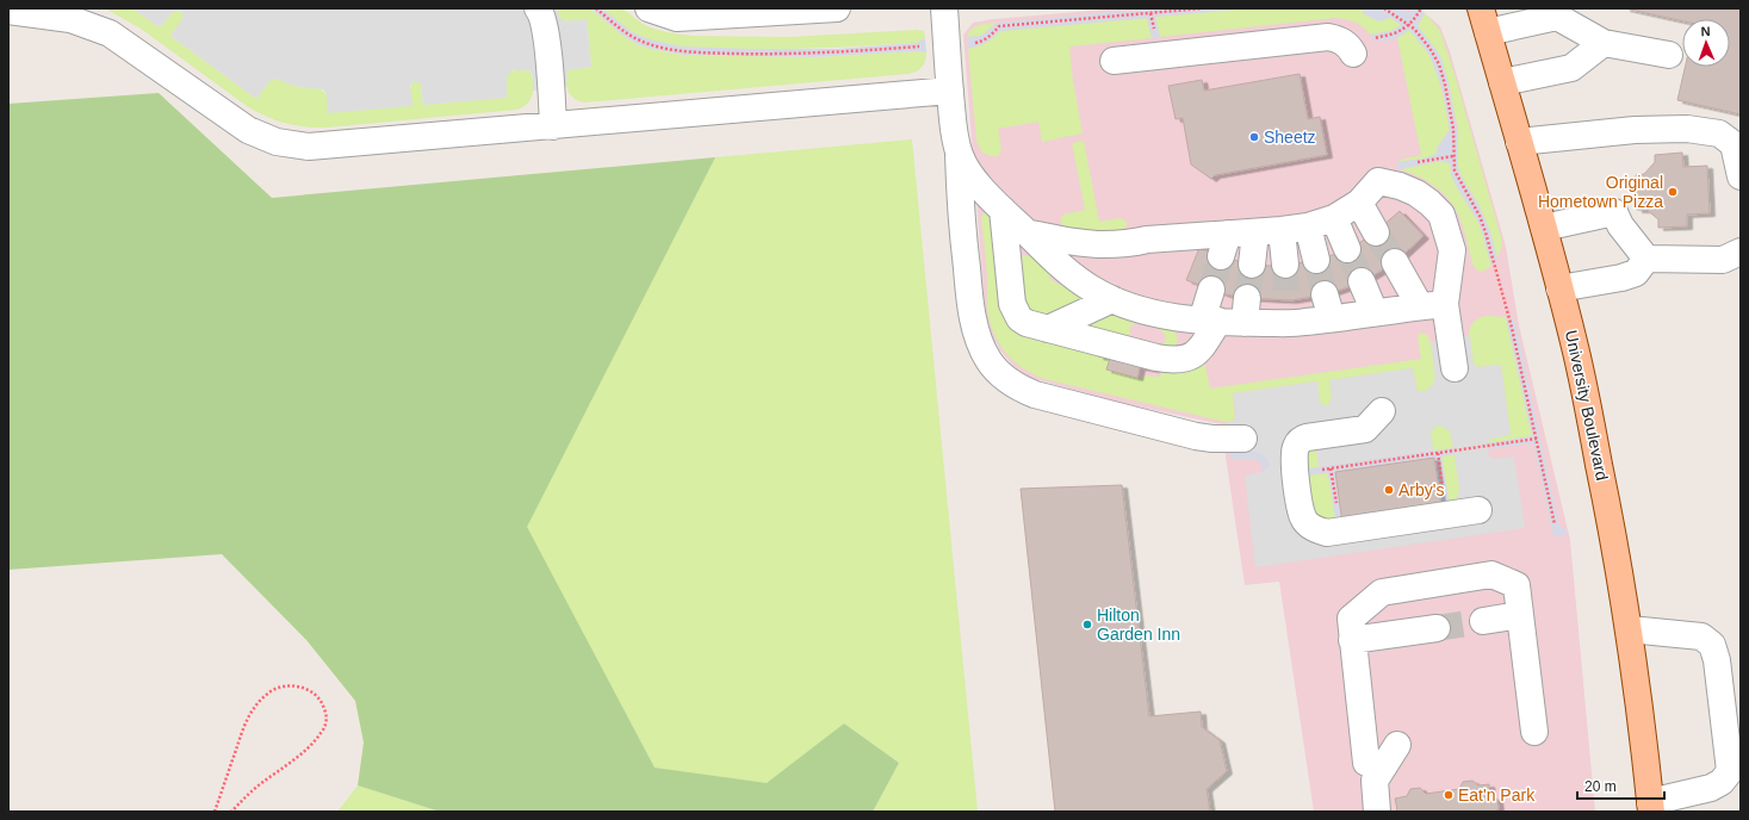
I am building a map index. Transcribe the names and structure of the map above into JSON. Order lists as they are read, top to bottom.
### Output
{
  "streets": {
    "main road": ["University Boulevard"]
  },
  "places": [
    "Sheetz",
    "Original Hometown Pizza",
    "Arby's",
    "Hilton Garden Inn",
    "Eat'n Park"
  ],
  "scale_bar": "20 m",
  "north": "top"
}
